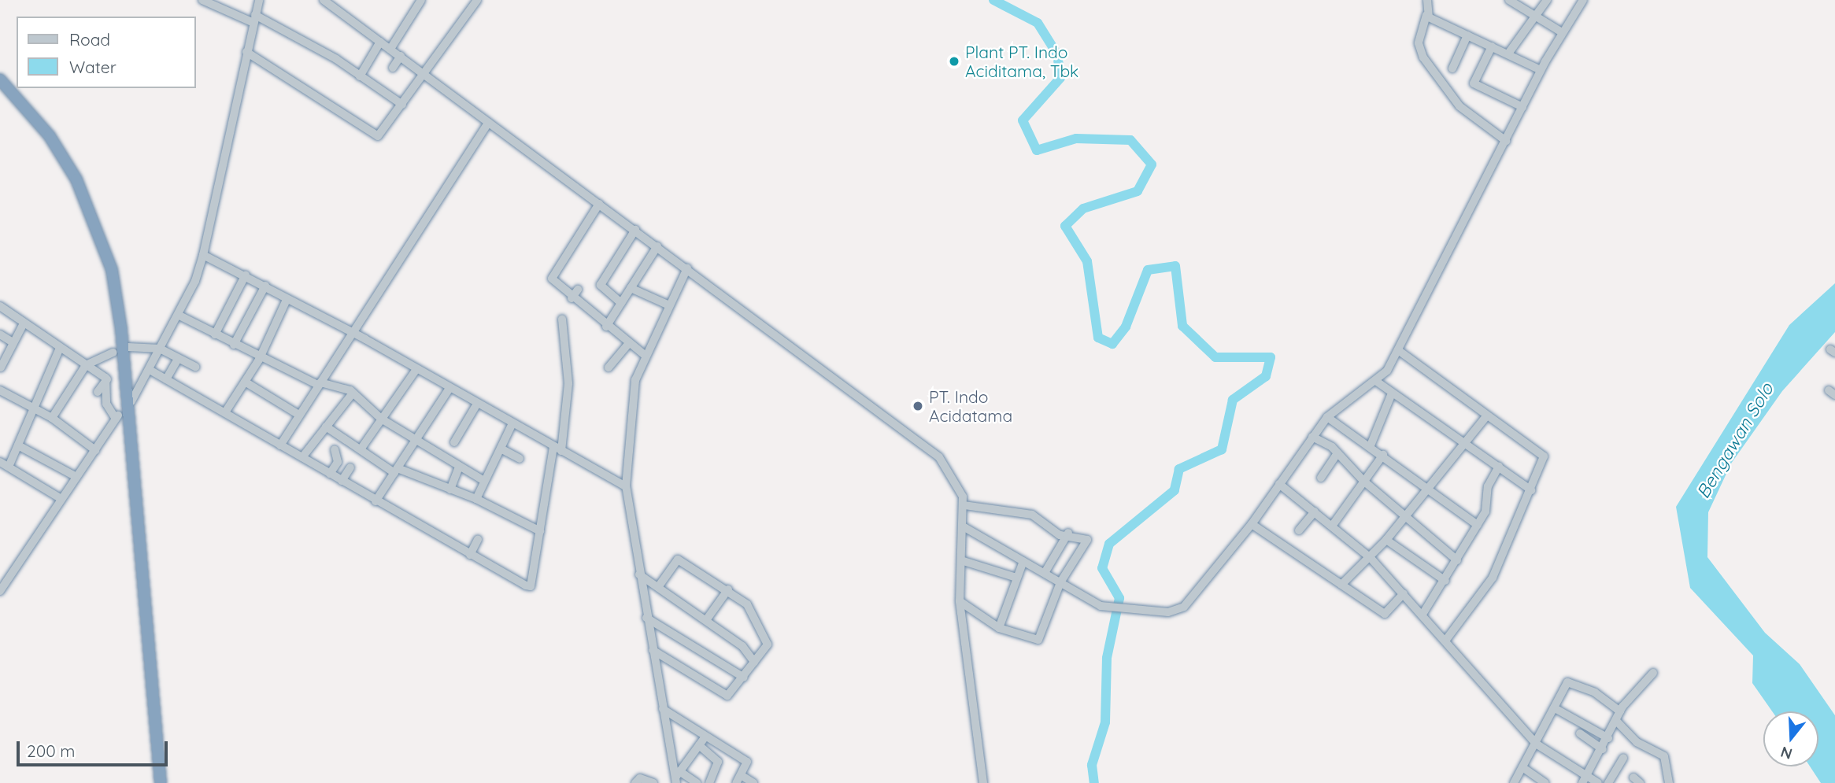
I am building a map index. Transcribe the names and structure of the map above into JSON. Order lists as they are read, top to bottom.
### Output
{
  "water": ["Bengawan Solo"],
  "places": ["Plant PT. Indo Aciditama, Tbk", "PT. Indo Acidatama"],
  "legend": ["Road", "Water"],
  "scale_bar": "200 m",
  "north": "bottom"
}
